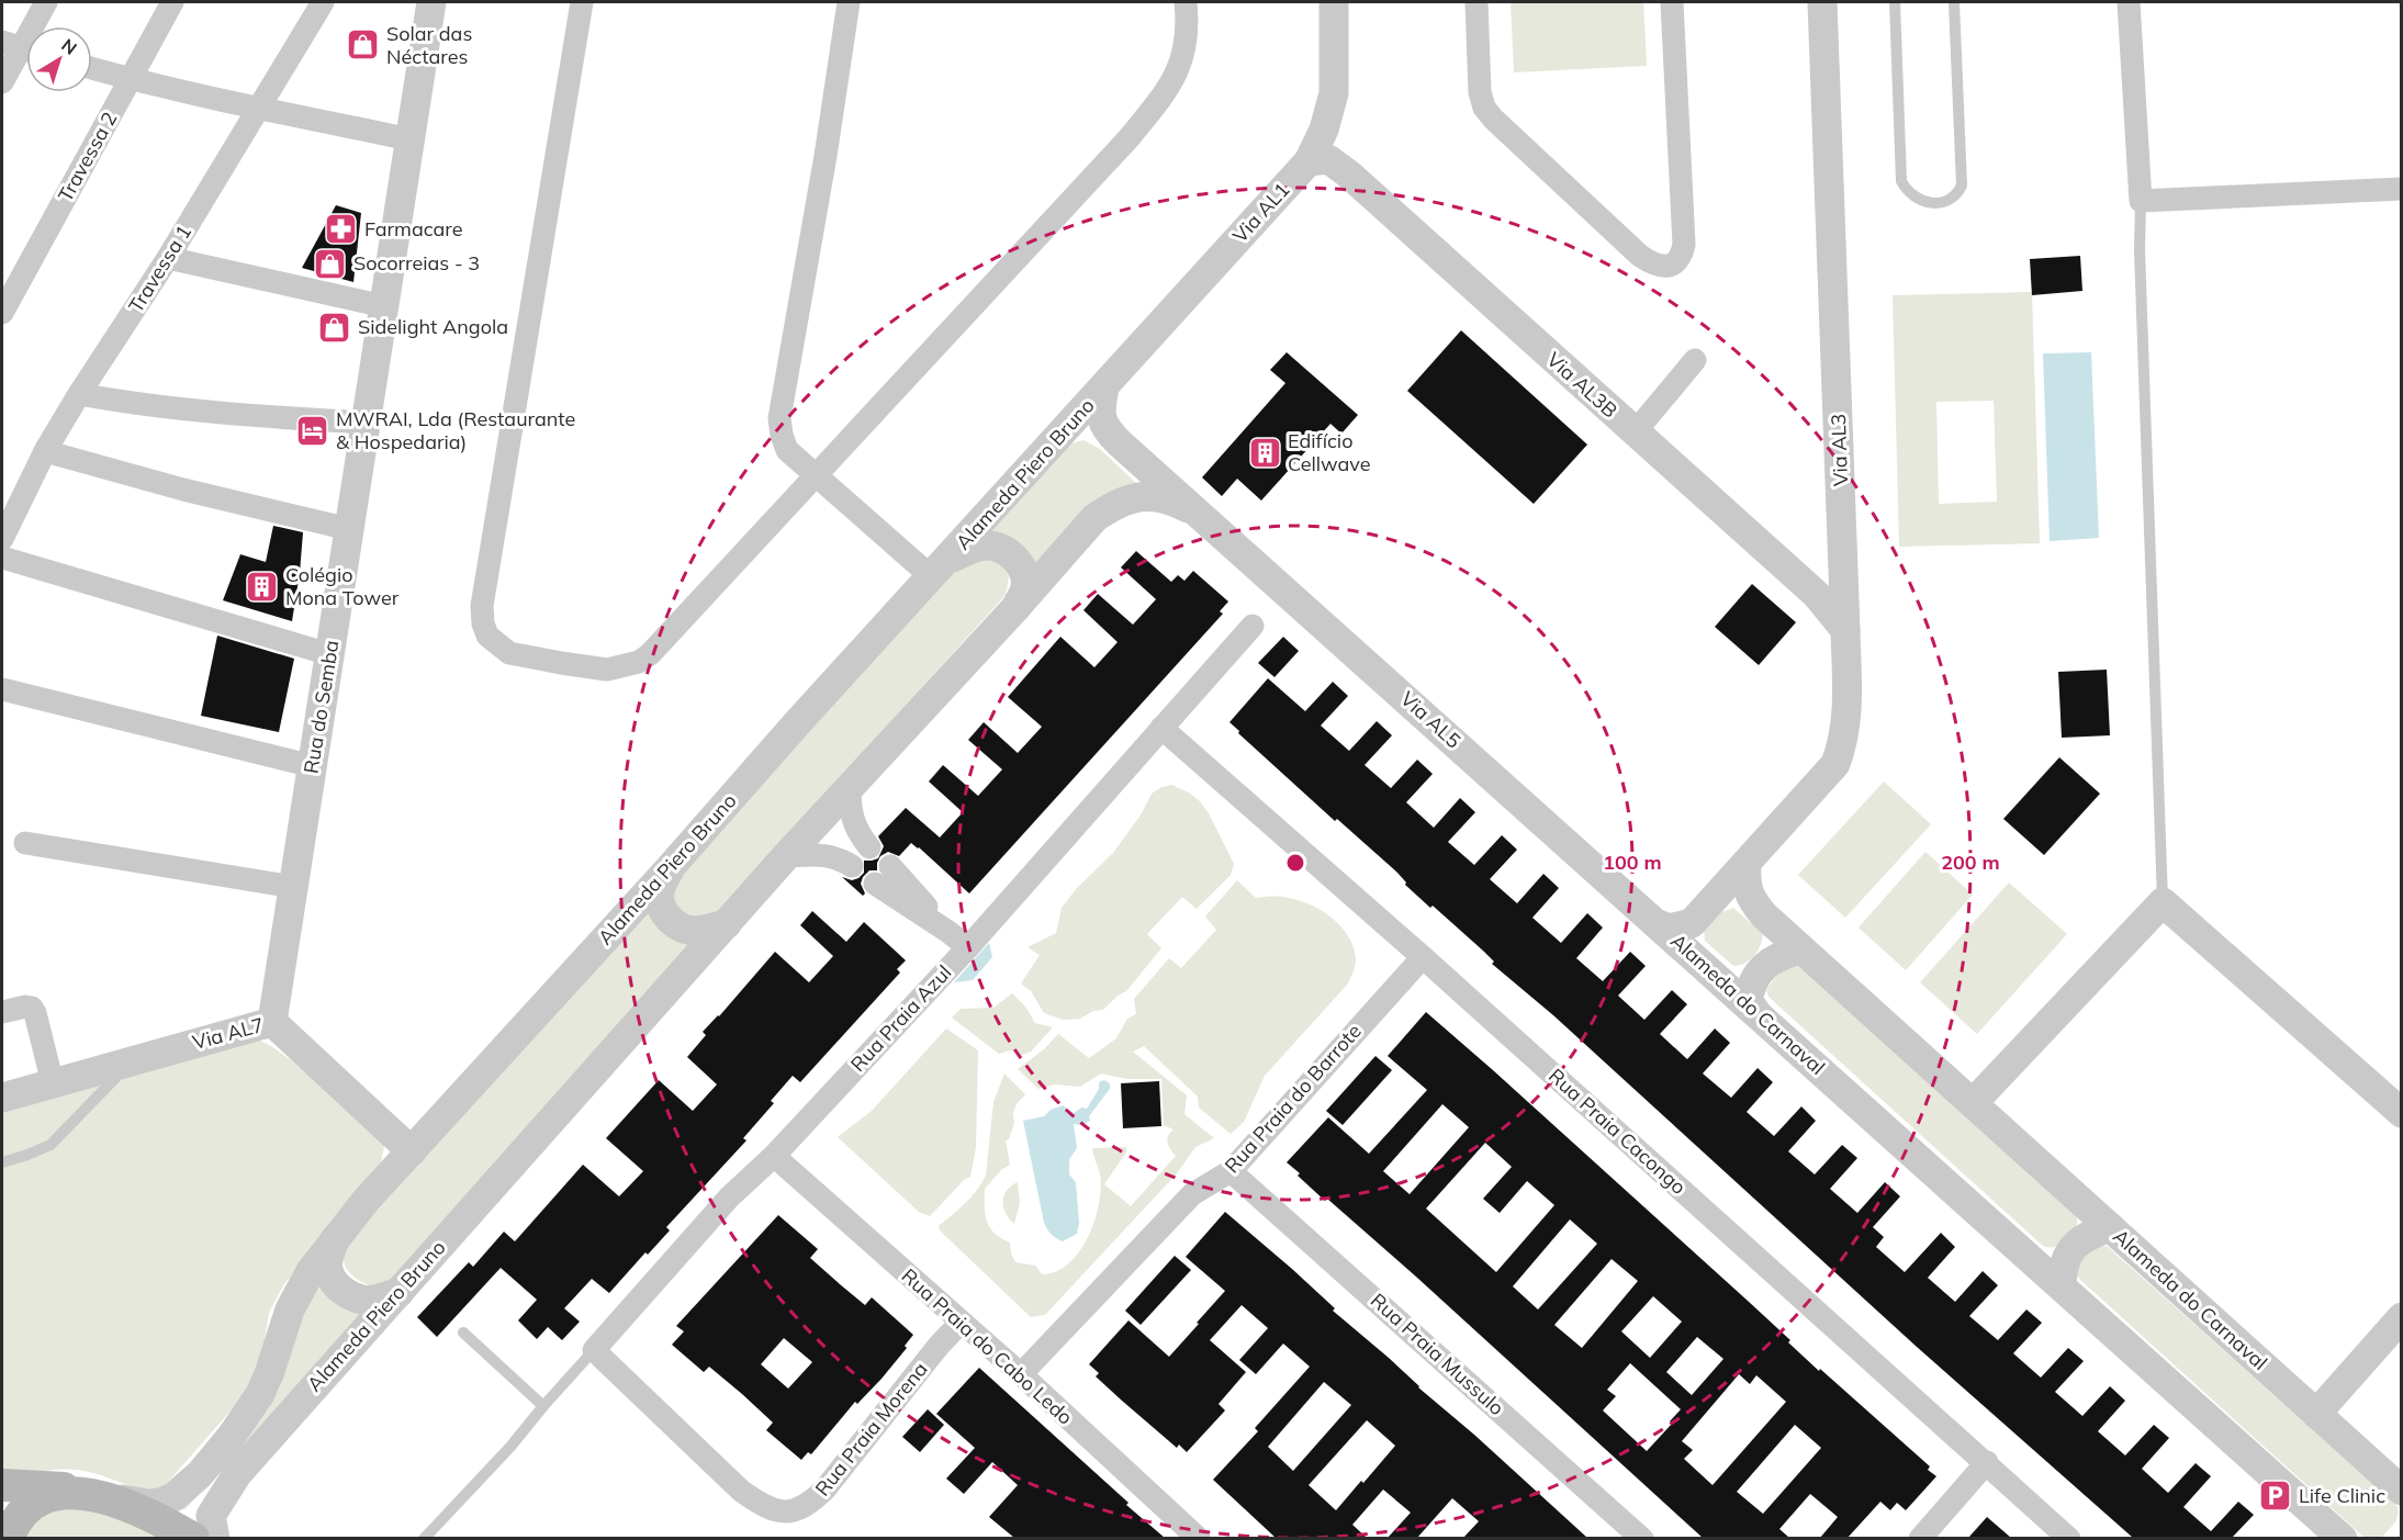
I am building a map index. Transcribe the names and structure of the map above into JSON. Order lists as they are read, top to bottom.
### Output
{
  "streets": {
    "street": [
      "Travessa 2",
      "Via AL1",
      "Travessa 1",
      "Via AL3B",
      "Via AL3",
      "Alameda Piero Bruno",
      "Rua do Semba",
      "Via AL5",
      "Alameda do Carnaval",
      "Rua Praia Azul",
      "Via AL7",
      "Rua Praia do Barrote",
      "Rua Praia Cacongo",
      "Rua Praia do Cabo Ledo",
      "Rua Praia Mussulo",
      "Rua Praia Morena"
    ]
  },
  "crossings": [
    ["Via AL1", "Via AL3B"],
    ["Via AL1", "Alameda Piero Bruno"],
    ["Via AL3B", "Via AL3"],
    ["Via AL3", "Alameda do Carnaval"],
    ["Alameda Piero Bruno", "Via AL5"],
    ["Alameda Piero Bruno", "Via AL7"],
    ["Rua do Semba", "Via AL7"],
    ["Via AL5", "Alameda do Carnaval"],
    ["Rua Praia Azul", "Rua Praia Cacongo"],
    ["Rua Praia Azul", "Rua Praia do Cabo Ledo"],
    ["Rua Praia Azul", "Rua Praia Morena"],
    ["Rua Praia do Barrote", "Rua Praia Cacongo"],
    ["Rua Praia do Barrote", "Rua Praia do Cabo Ledo"],
    ["Rua Praia do Barrote", "Rua Praia Mussulo"],
    ["Rua Praia do Cabo Ledo", "Rua Praia Morena"]
  ],
  "places": {
    "shop": ["Solar das Néctares", "Socorreias - 3", "Sidelight Angola"],
    "pharmacy": ["Farmacare"],
    "hotel": ["MWRAI, Lda (Restaurante & Hospedaria)"],
    "building": ["Edifício Cellwave", "Colégio Mona Tower"],
    "parking": ["Life Clinic"]
  },
  "north": "top right",
  "rings": ["100 m", "200 m"]
}
